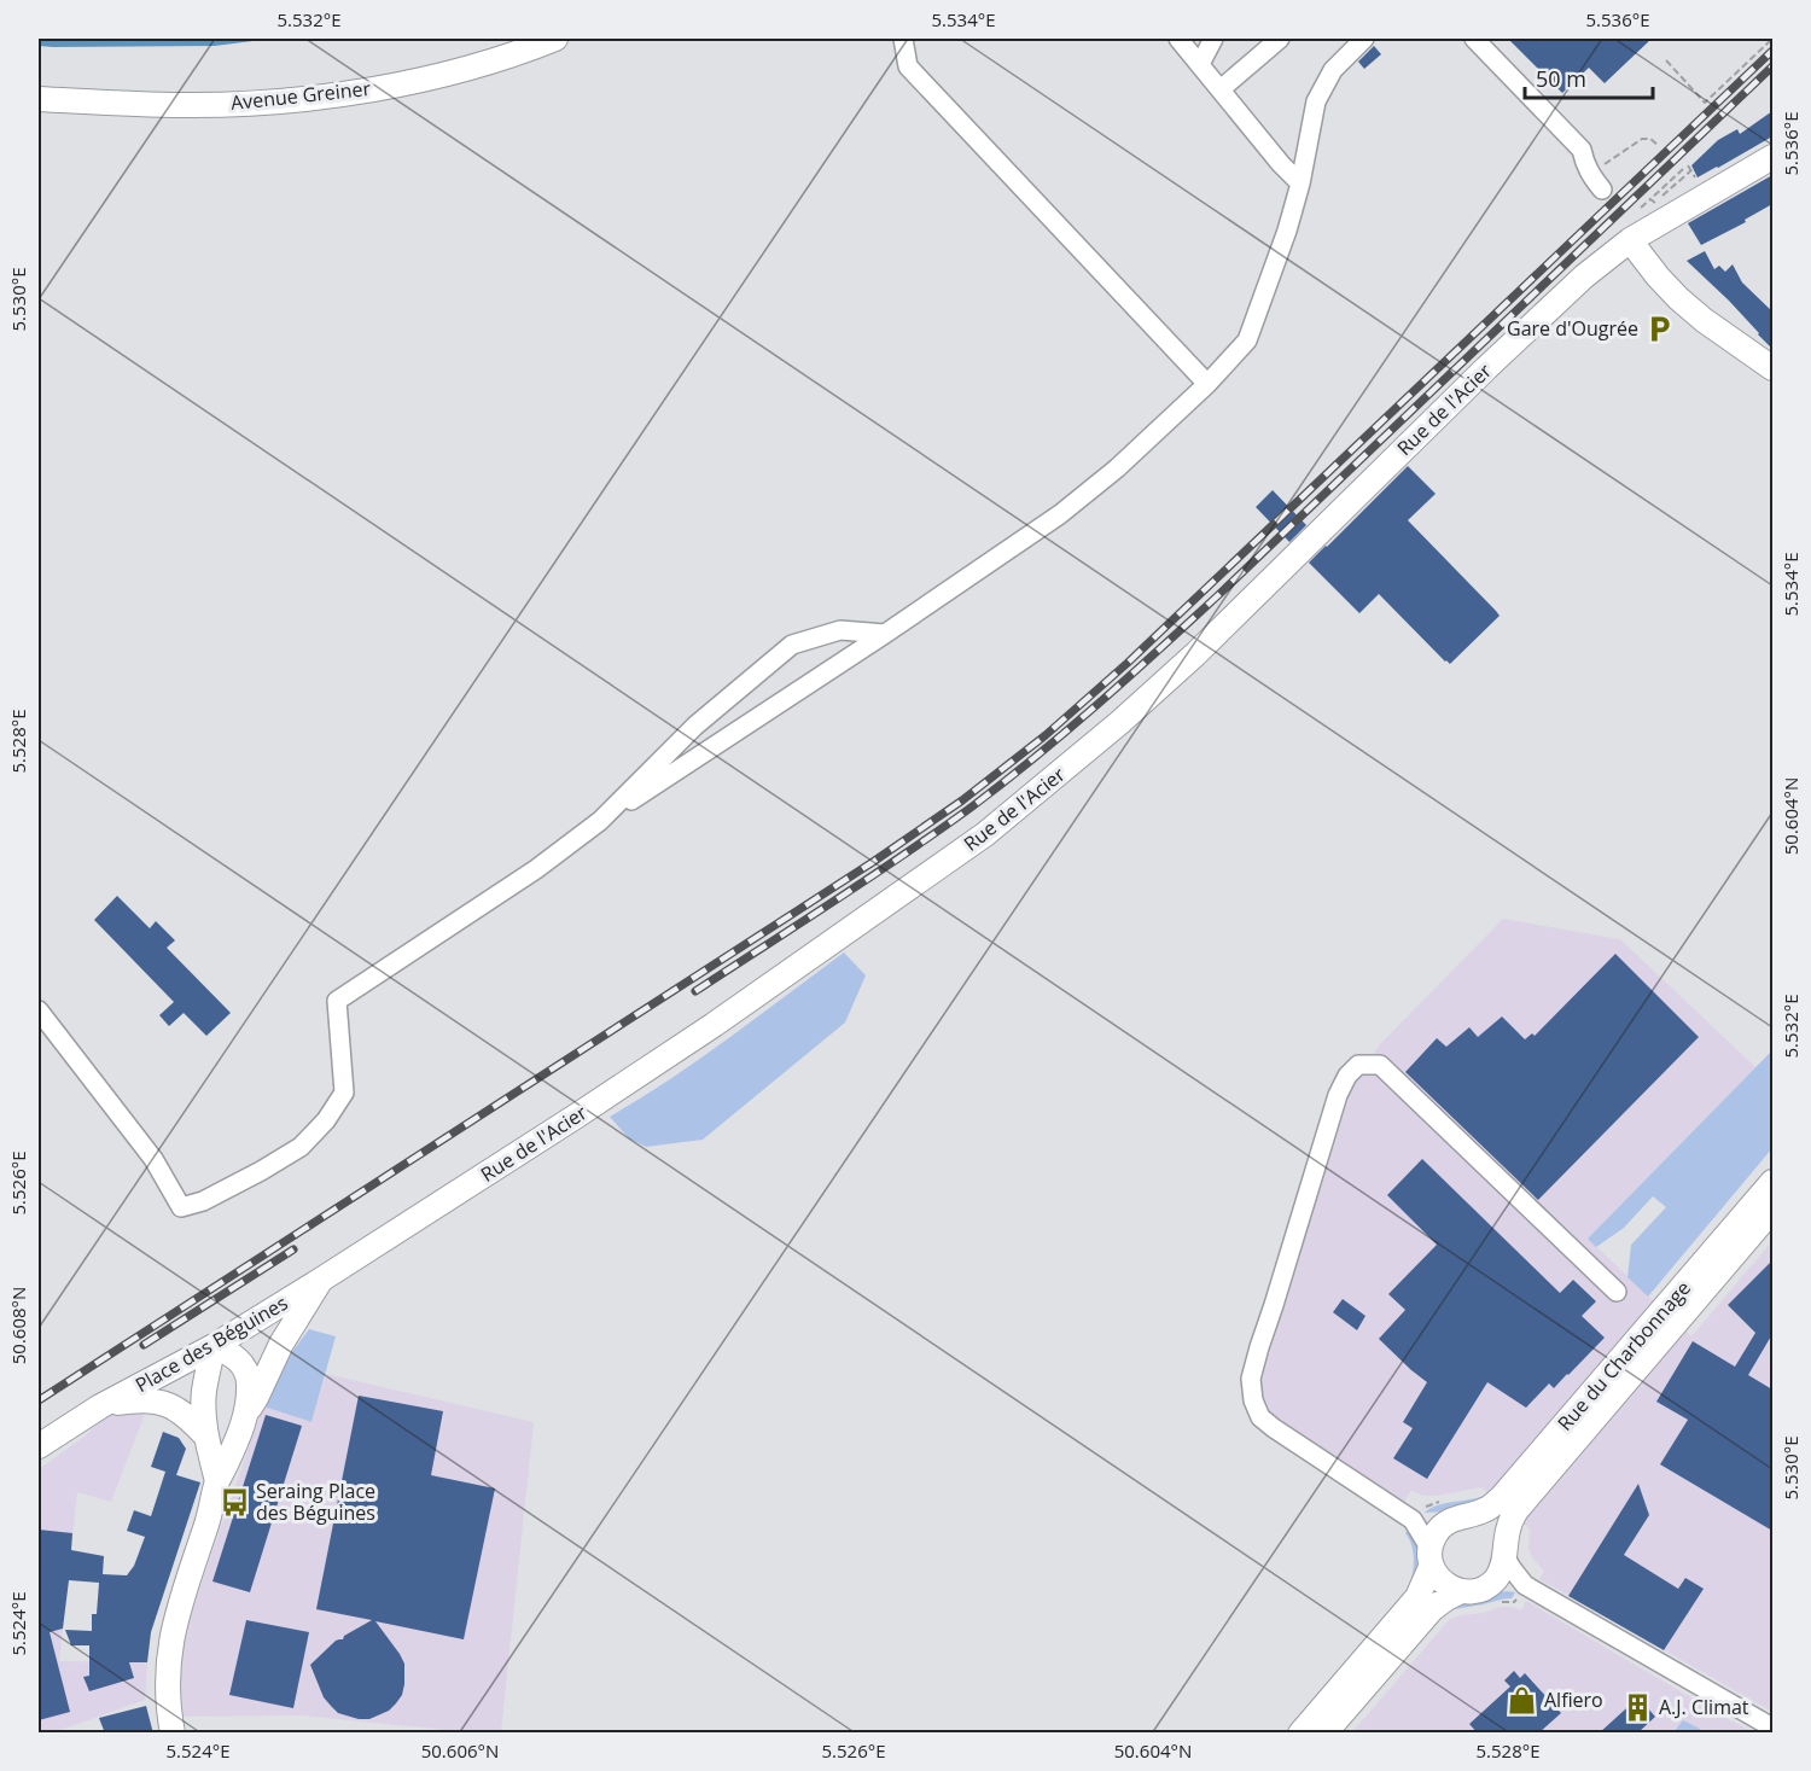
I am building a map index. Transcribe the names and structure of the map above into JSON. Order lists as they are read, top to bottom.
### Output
{
  "streets": {
    "main road": [
      "Avenue Greiner",
      "Rue de l'Acier",
      "Place des Béguines",
      "Rue du Charbonnage"
    ]
  },
  "crossings": [
    ["Rue de l'Acier", "Place des Béguines"]
  ],
  "places": {
    "parking": ["Gare d'Ougrée"],
    "bus stop": ["Seraing Place des Béguines"],
    "shop": ["Alfiero"],
    "building": ["A.J. Climat"]
  },
  "scale_bar": "50 m",
  "coordinates": [
    "5.532°E",
    "5.534°E",
    "5.536°E",
    "5.530°E",
    "5.528°E",
    "50.604°N",
    "5.526°E",
    "50.608°N",
    "5.524°E",
    "50.606°N"
  ]
}
